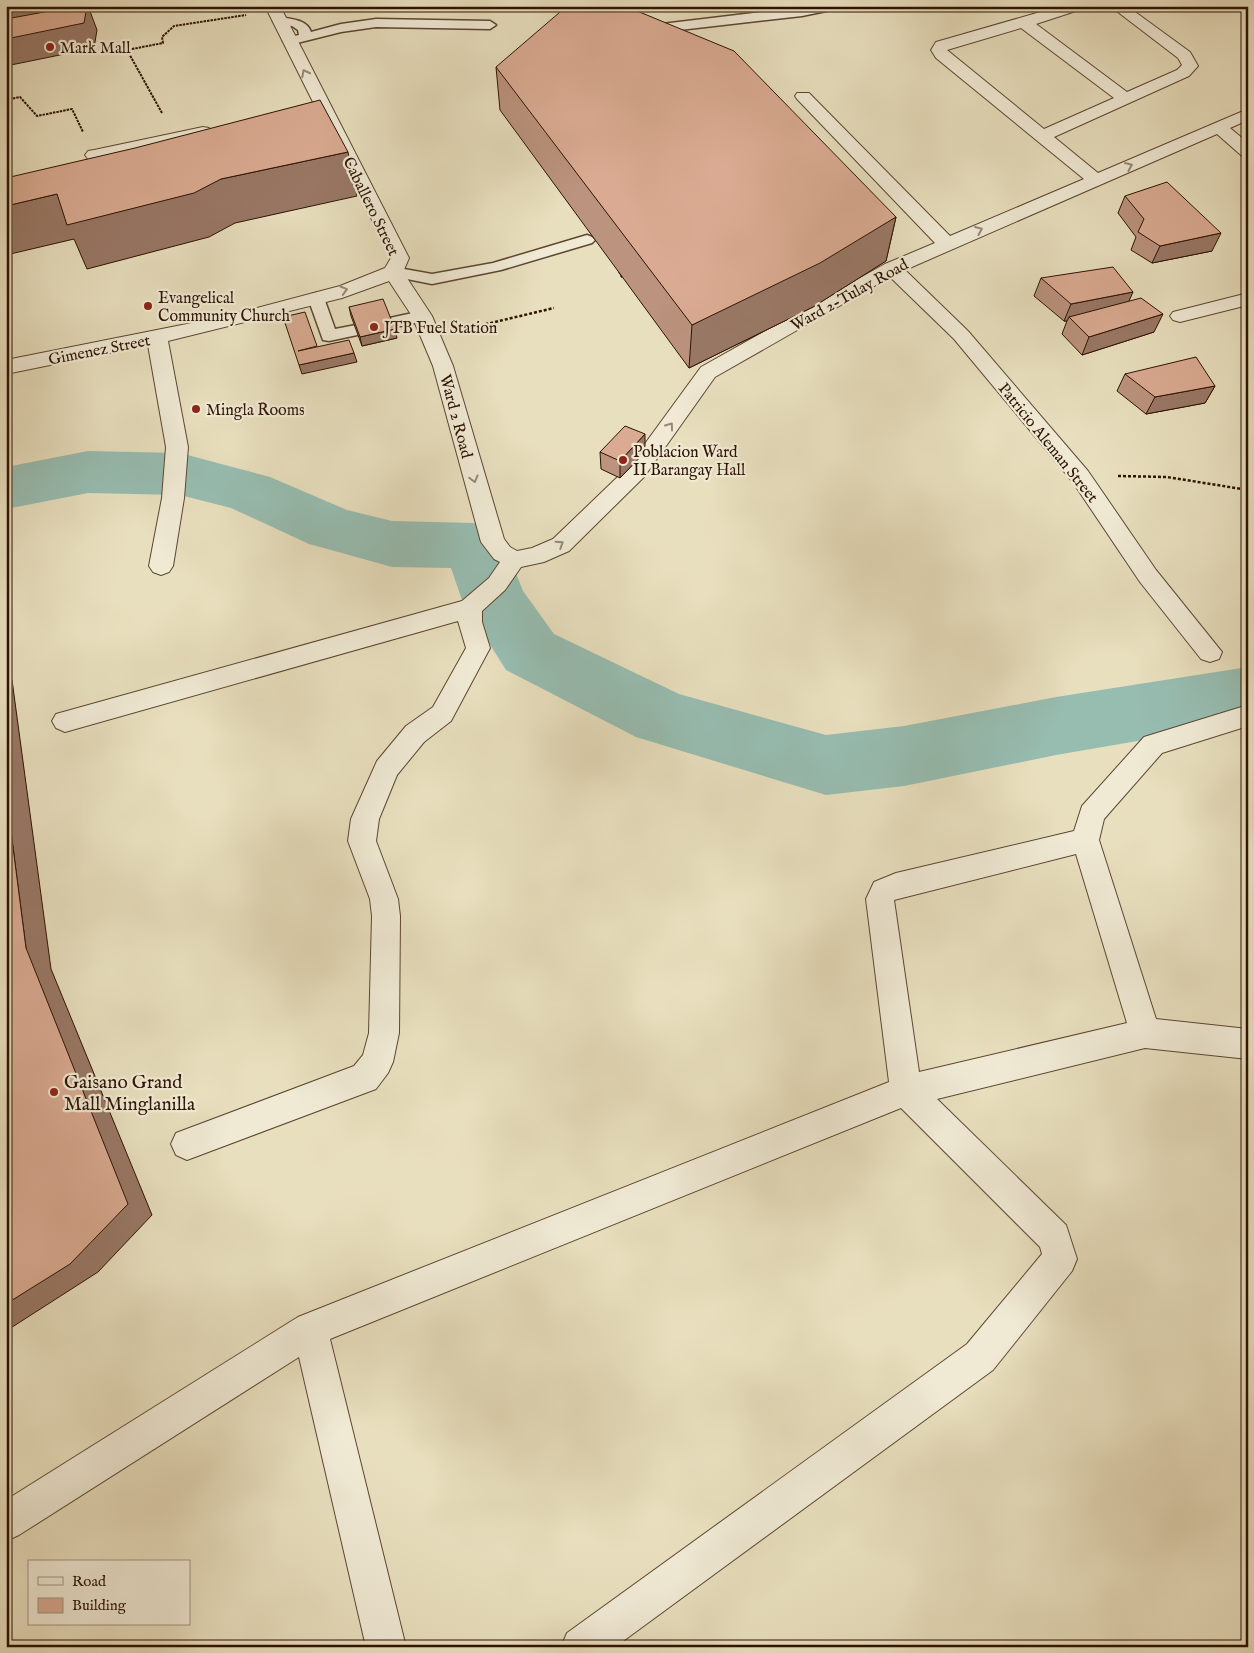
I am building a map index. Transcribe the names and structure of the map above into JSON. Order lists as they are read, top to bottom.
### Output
{
  "streets": {
    "street": [
      "Caballero Street",
      "Ward 2-Tulay Road",
      "Gimenez Street",
      "Ward 2 Road",
      "Patricio Aleman Street"
    ]
  },
  "crossings": [
    ["Caballero Street", "Gimenez Street"],
    ["Caballero Street", "Ward 2 Road"],
    ["Ward 2-Tulay Road", "Ward 2 Road"],
    ["Ward 2-Tulay Road", "Patricio Aleman Street"],
    ["Gimenez Street", "Ward 2 Road"]
  ],
  "one_way": ["Ward 2-Tulay Road", "Ward 2 Road"],
  "places": [
    "Mark Mall",
    "Evangelical Community Church",
    "JTB Fuel Station",
    "Mingla Rooms",
    "Poblacion Ward II Barangay Hall",
    "Gaisano Grand Mall Minglanilla"
  ],
  "legend": ["Road", "Building"]
}
